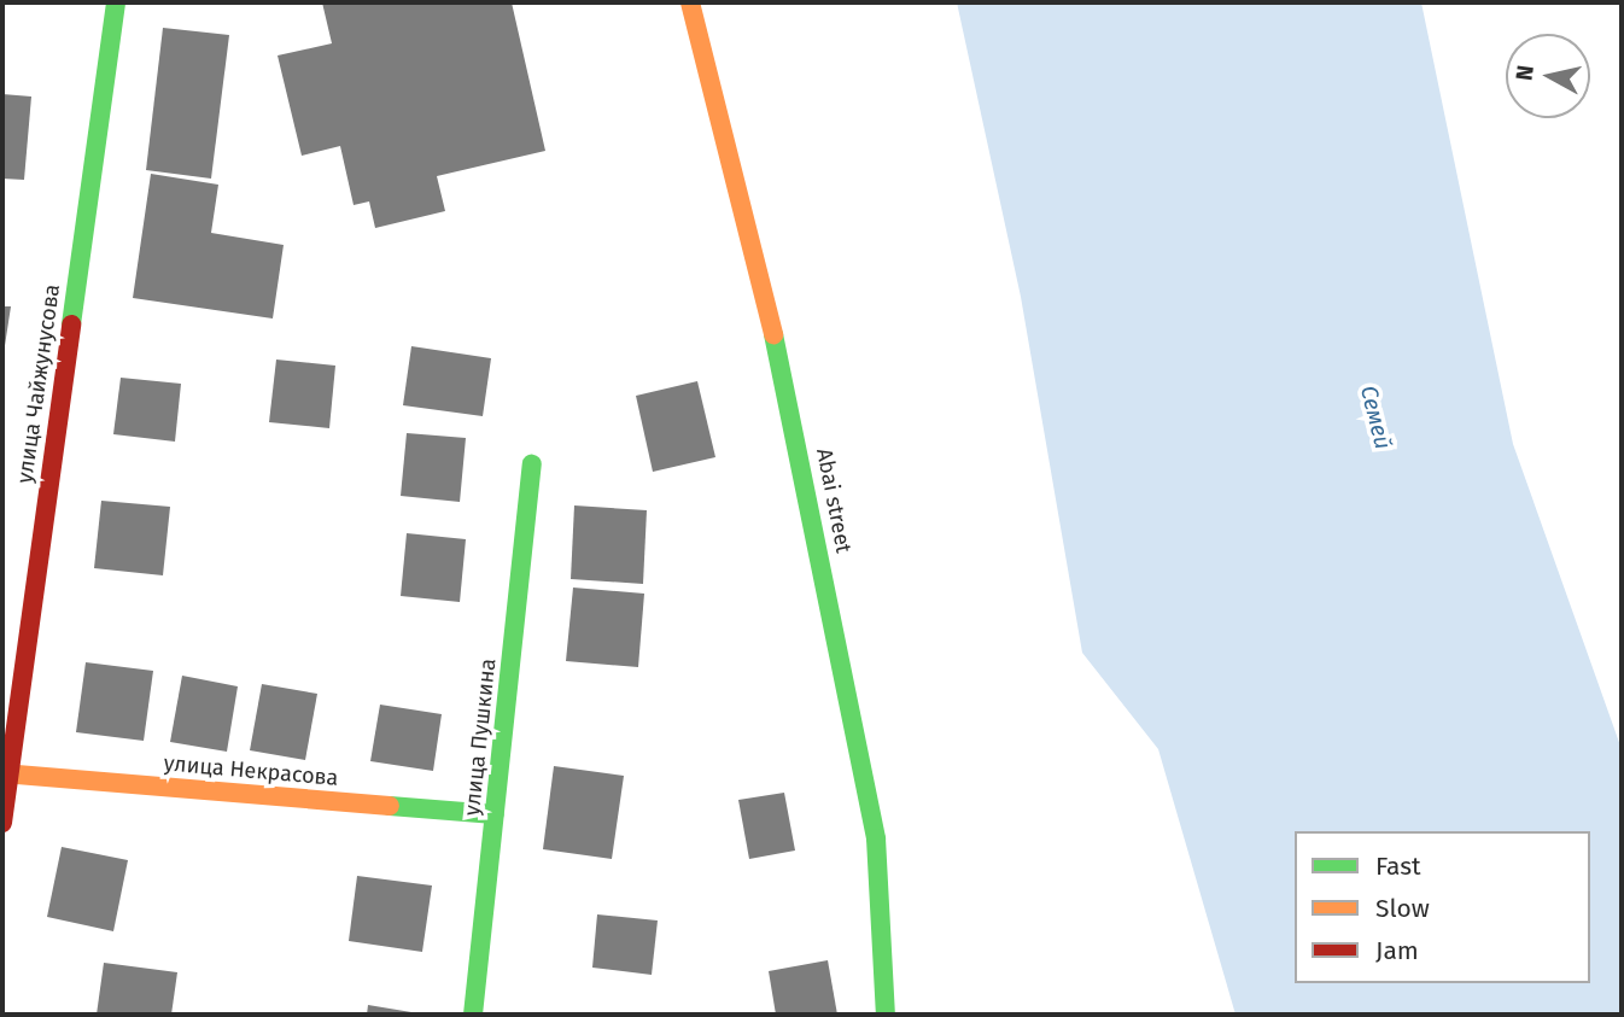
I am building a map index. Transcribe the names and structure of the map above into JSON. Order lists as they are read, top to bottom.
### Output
{
  "streets": {
    "street": [
      "улица Чайжунусова",
      "Abai street",
      "улица Пушкина",
      "улица Некрасова"
    ]
  },
  "crossings": [
    ["улица Чайжунусова", "улица Некрасова"],
    ["улица Пушкина", "улица Некрасова"]
  ],
  "water": ["Семей"],
  "legend": ["Fast", "Slow", "Jam"],
  "north": "left"
}
